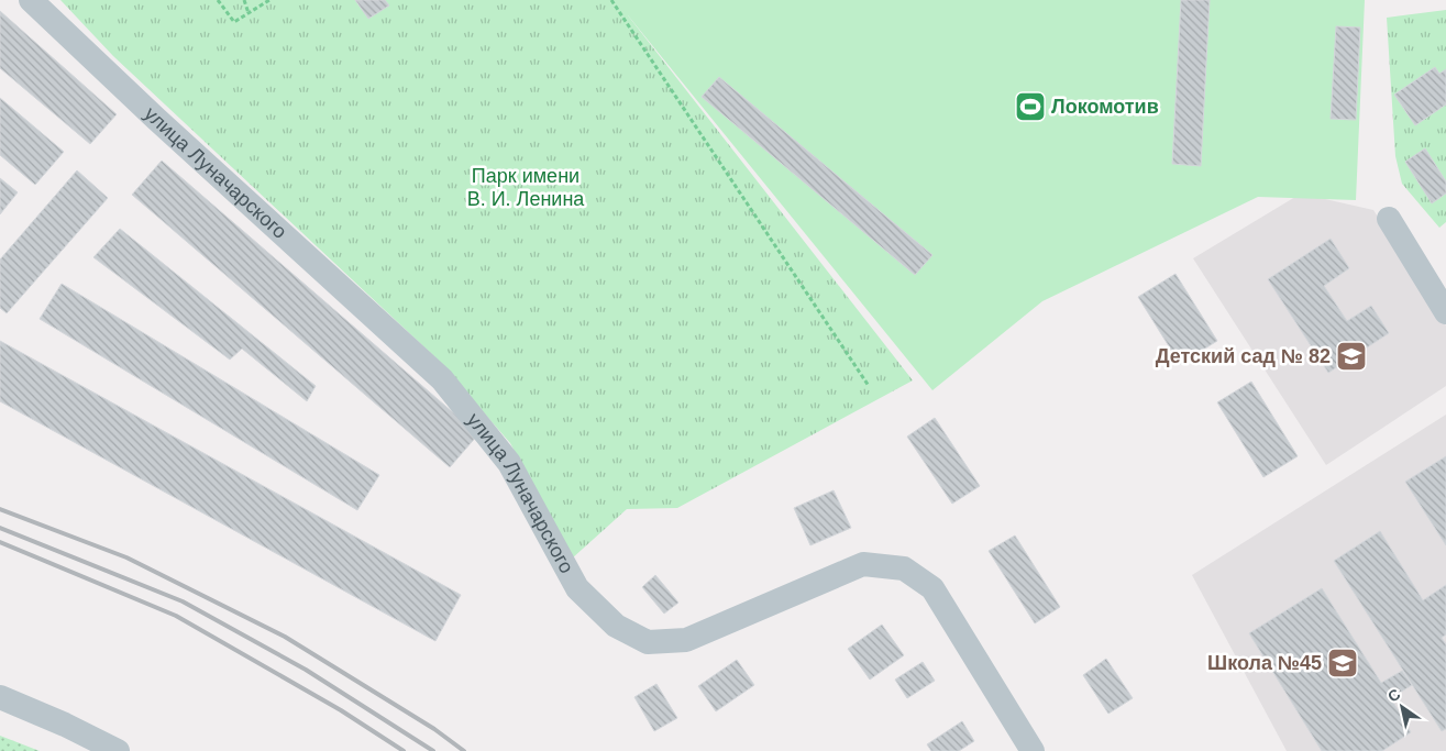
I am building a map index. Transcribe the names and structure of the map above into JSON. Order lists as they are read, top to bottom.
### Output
{
  "streets": {
    "street": ["улица Луначарского"]
  },
  "parks": ["Парк имени В. И. Ленина"],
  "places": {
    "sports": ["Локомотив"],
    "school or university": ["Детский сад № 82", "Школа №45"]
  },
  "north": "top left"
}
